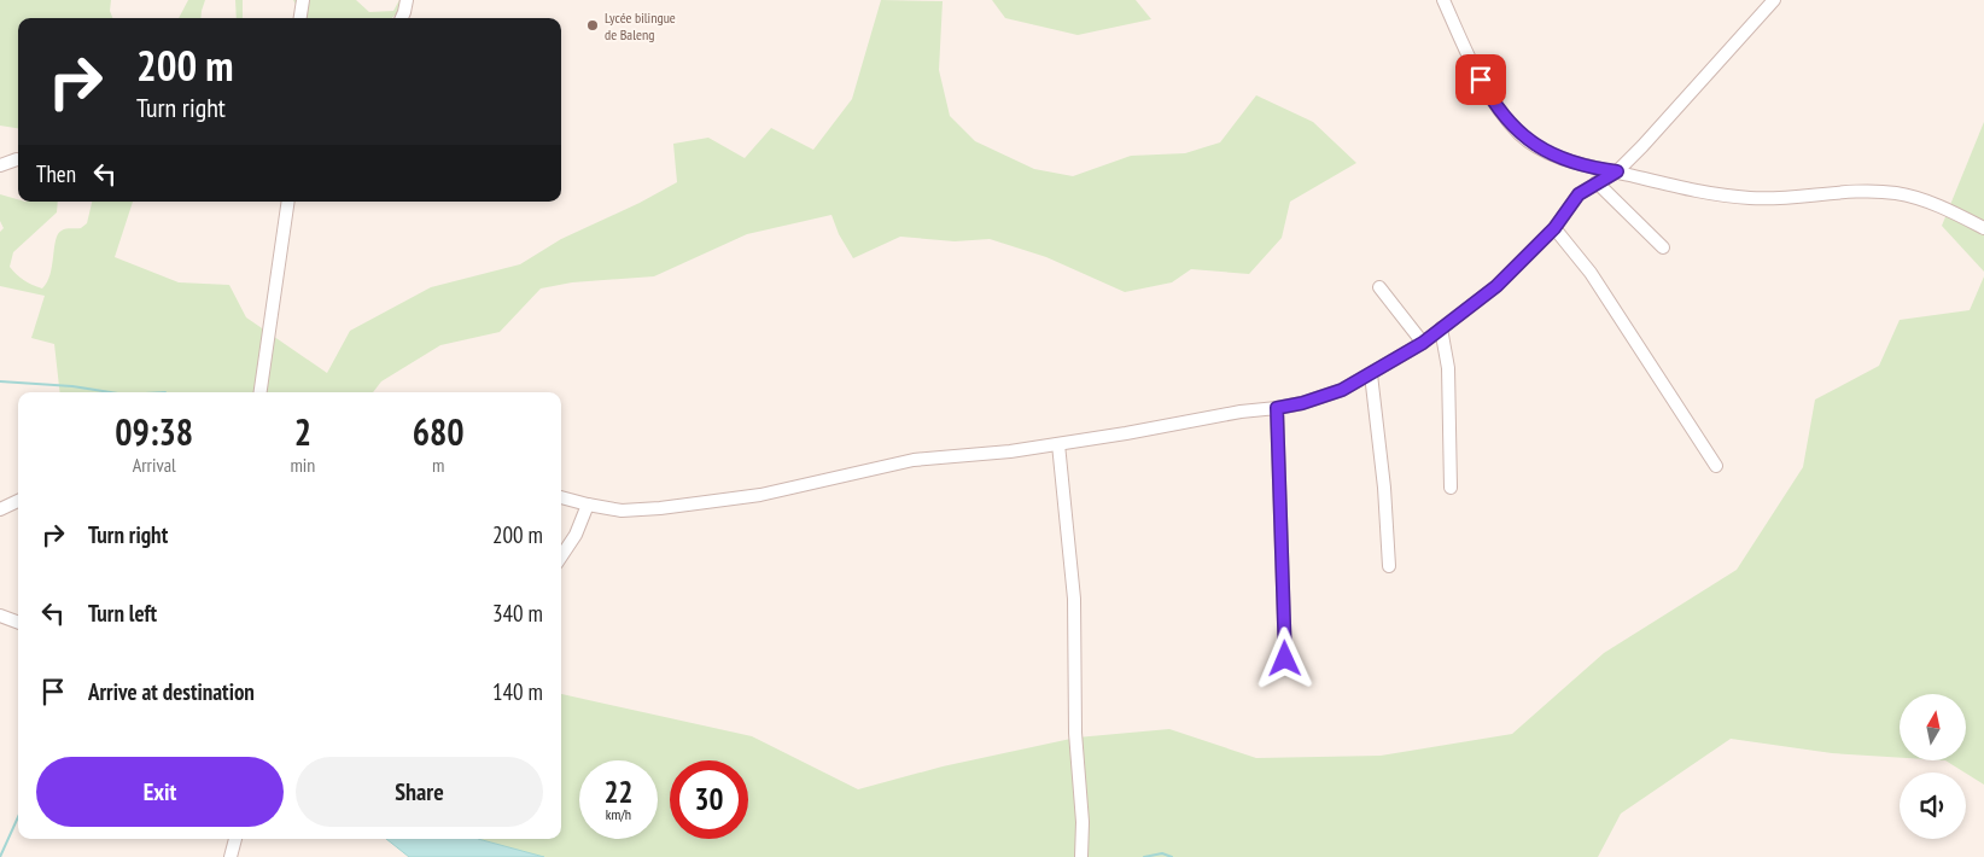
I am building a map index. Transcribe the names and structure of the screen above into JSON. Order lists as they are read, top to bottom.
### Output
{
  "places": ["Lycée bilingue de Baleng"],
  "north": "top",
  "page": {
    "turn": ["200 m", "Turn right"],
    "then": "Then",
    "eta": [
      "09:38",
      "Arrival",
      "2",
      "min",
      "680",
      "m"
    ],
    "list": [
      {
        "name": "Turn right",
        "value": "200 m"
      },
      {
        "name": "Turn left",
        "value": "340 m"
      },
      {
        "name": "Arrive at destination",
        "value": "140 m"
      }
    ],
    "buttons": ["Exit", "Share"],
    "speed": "22 km/h",
    "limit": "30"
  }
}
